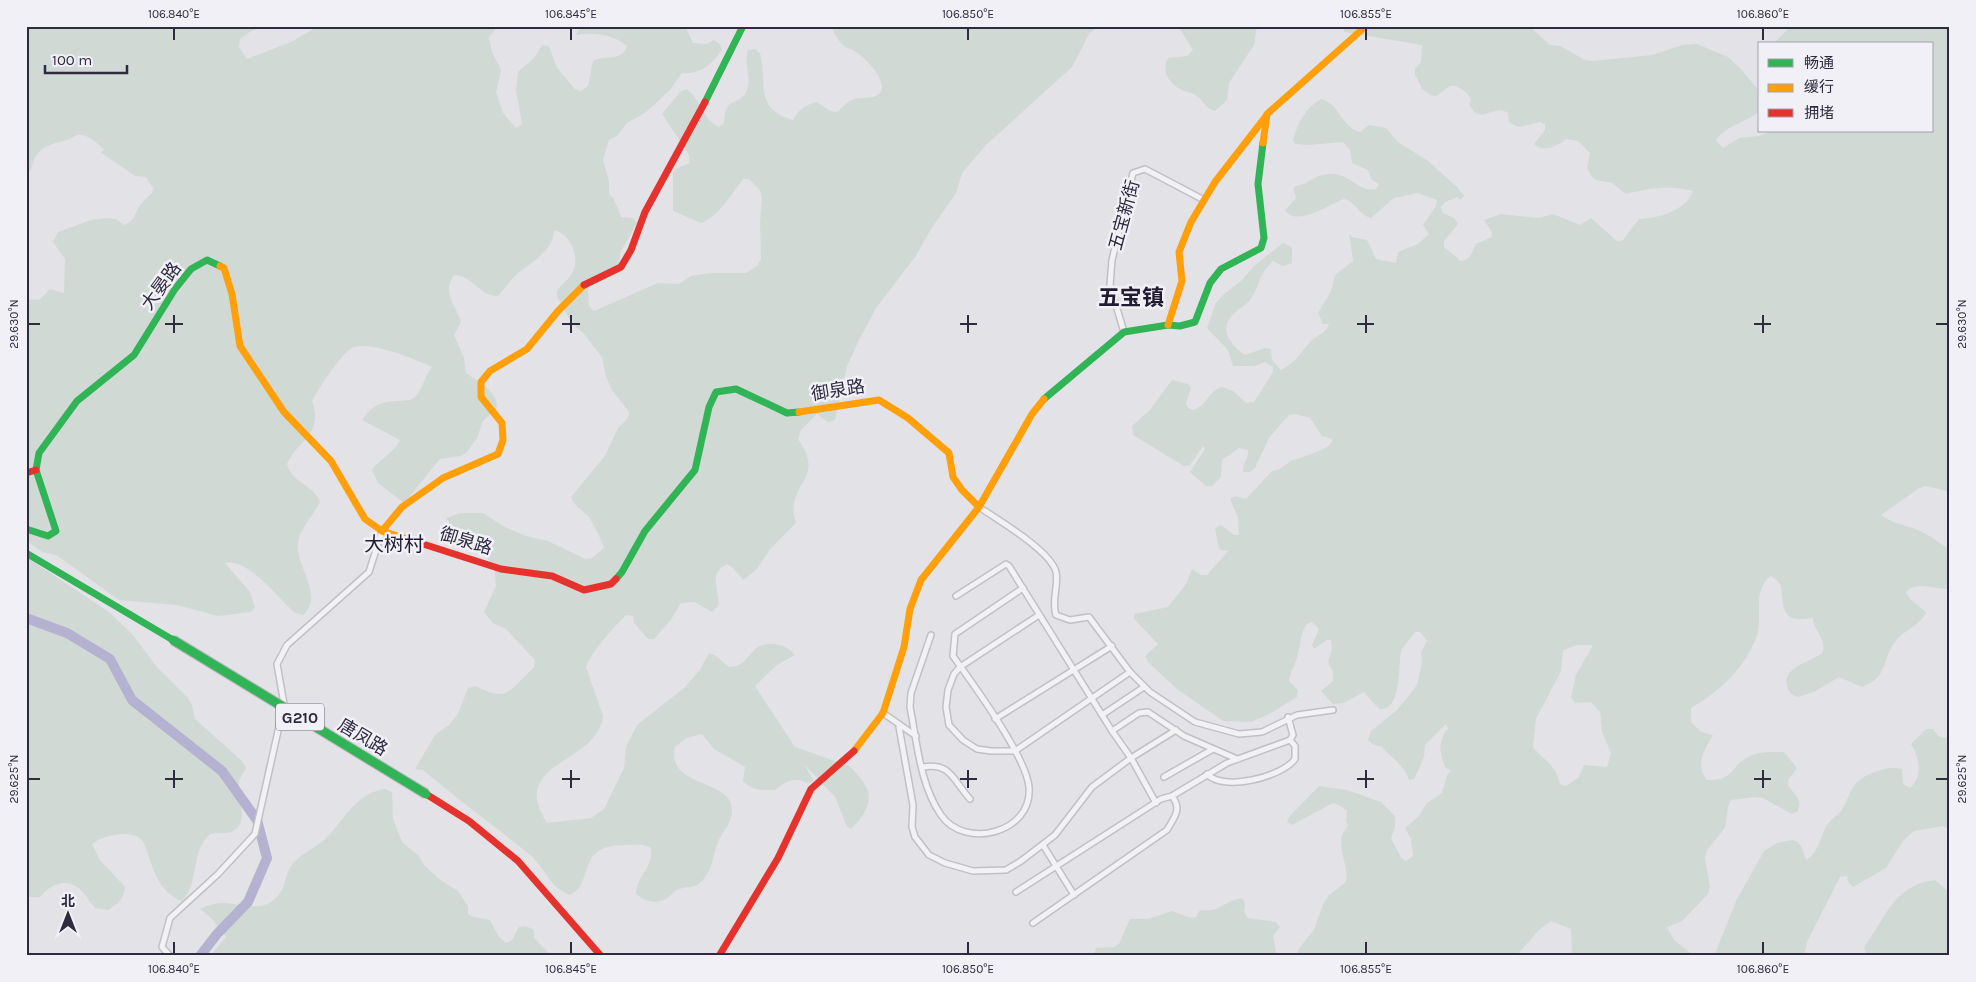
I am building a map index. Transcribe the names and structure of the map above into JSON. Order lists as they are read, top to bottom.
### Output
{
  "streets": {
    "main road": [
      "大晏路",
      "御泉路",
      "G210",
      "唐凤路"
    ],
    "street": ["五宝新街"]
  },
  "crossings": [
    ["大晏路", "御泉路"]
  ],
  "districts": ["五宝镇", "大树村"],
  "legend": ["畅通", "缓行", "拥堵"],
  "scale_bar": "100 m",
  "north": "top",
  "coordinates": [
    "106.840°E",
    "106.845°E",
    "106.850°E",
    "106.855°E",
    "106.860°E",
    "29.630°N",
    "29.625°N"
  ]
}
